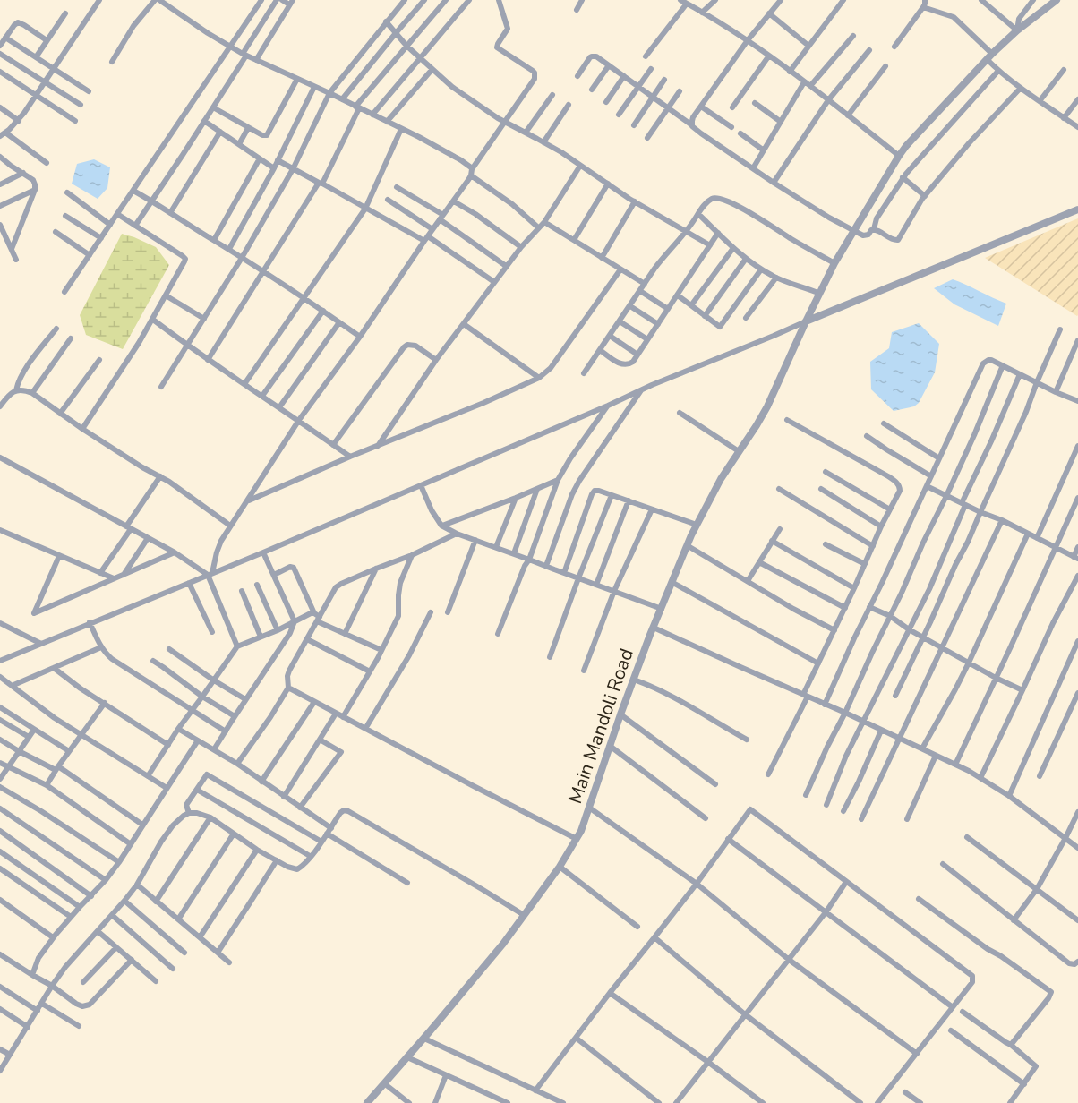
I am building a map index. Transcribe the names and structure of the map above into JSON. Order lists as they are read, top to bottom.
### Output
{
  "streets": {
    "street": ["Main Mandoli Road"]
  }
}
